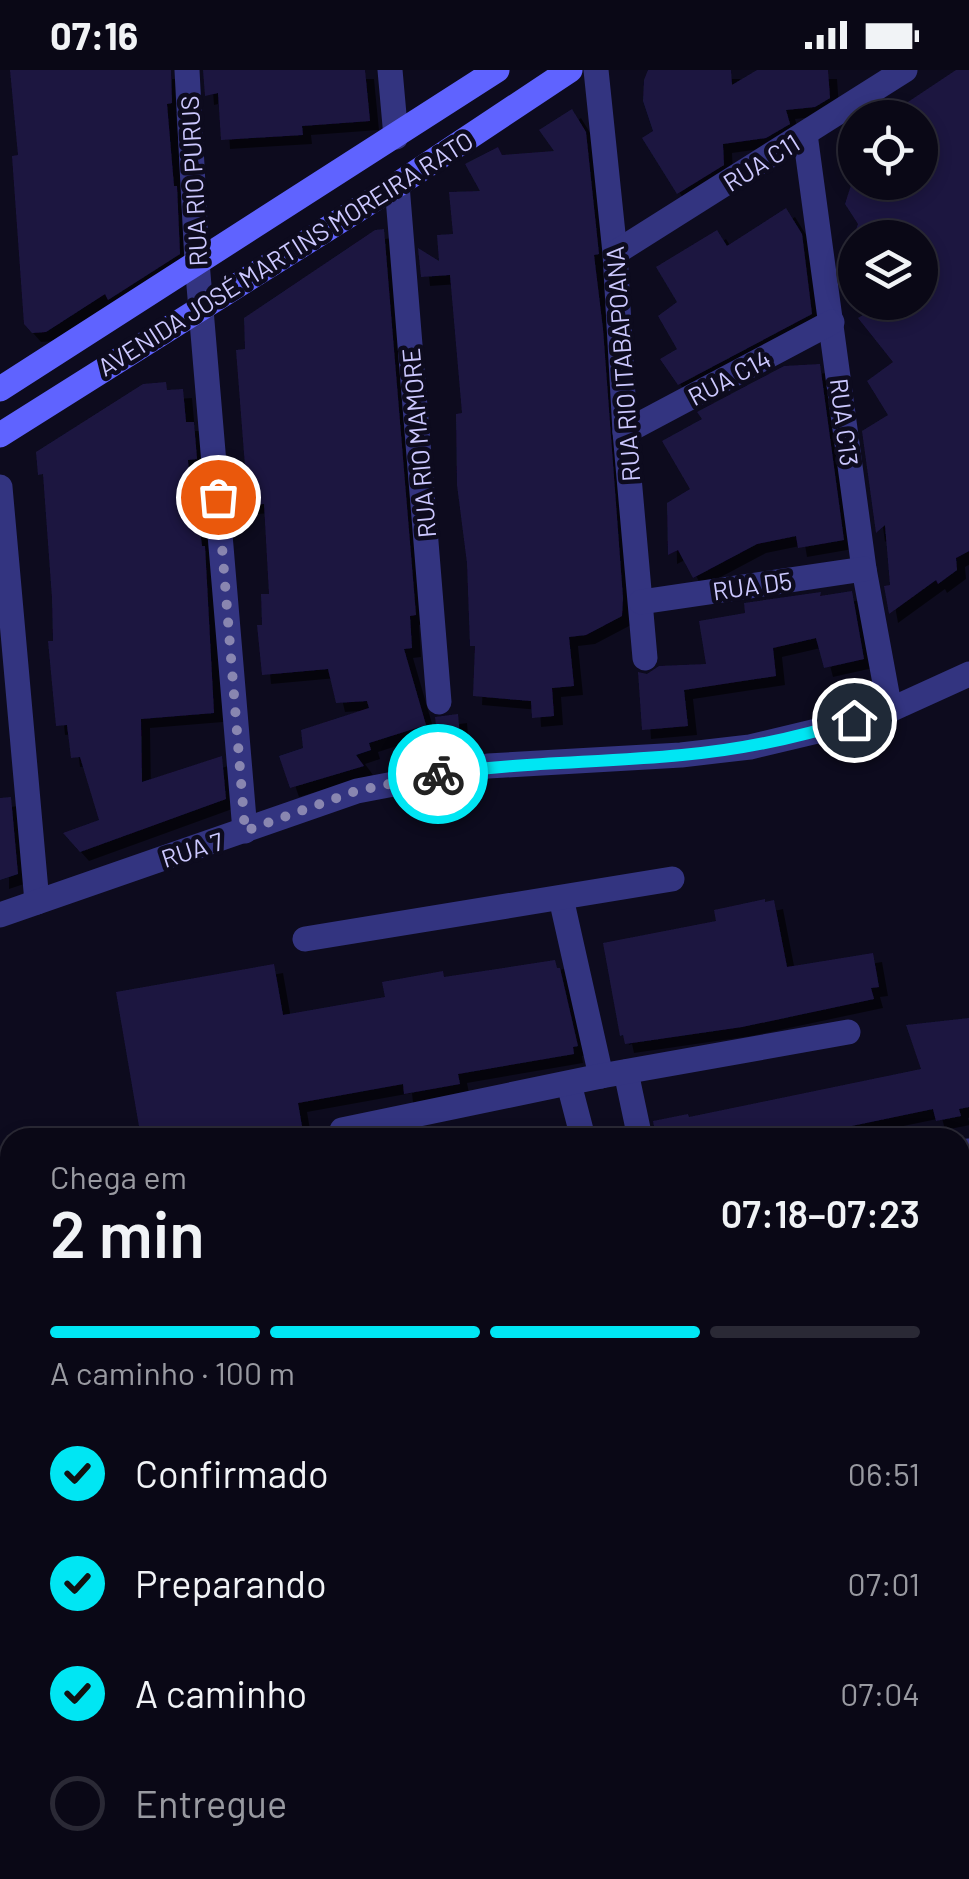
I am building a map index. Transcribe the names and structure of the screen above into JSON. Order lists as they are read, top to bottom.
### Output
{
  "streets": {
    "street": [
      "RUA C11",
      "RUA RIO PURUS",
      "AVENIDA JOSÉ MARTINS MOREIRA RATO",
      "RUA RIO ITABAPOANA",
      "RUA C14",
      "RUA C13",
      "RUA RIO MAMORE",
      "RUA D5",
      "RUA 7"
    ]
  },
  "crossings": [
    ["RUA C11", "RUA RIO ITABAPOANA"],
    ["RUA C11", "RUA C13"],
    ["RUA RIO PURUS", "AVENIDA JOSÉ MARTINS MOREIRA RATO"],
    ["RUA RIO PURUS", "RUA 7"],
    ["AVENIDA JOSÉ MARTINS MOREIRA RATO", "RUA RIO MAMORE"],
    ["RUA RIO ITABAPOANA", "RUA C14"],
    ["RUA RIO ITABAPOANA", "RUA D5"],
    ["RUA C14", "RUA C13"],
    ["RUA C13", "RUA D5"],
    ["RUA C13", "RUA 7"]
  ],
  "page": {
    "status": "07:16",
    "heading": ["2 min", "Chega em", "07:18–07:23"],
    "bar": "A caminho · 100 m",
    "list": [
      ["Confirmado", "06:51"],
      ["Preparando", "07:01"],
      ["A caminho", "07:04"],
      "Entregue"
    ]
  }
}
